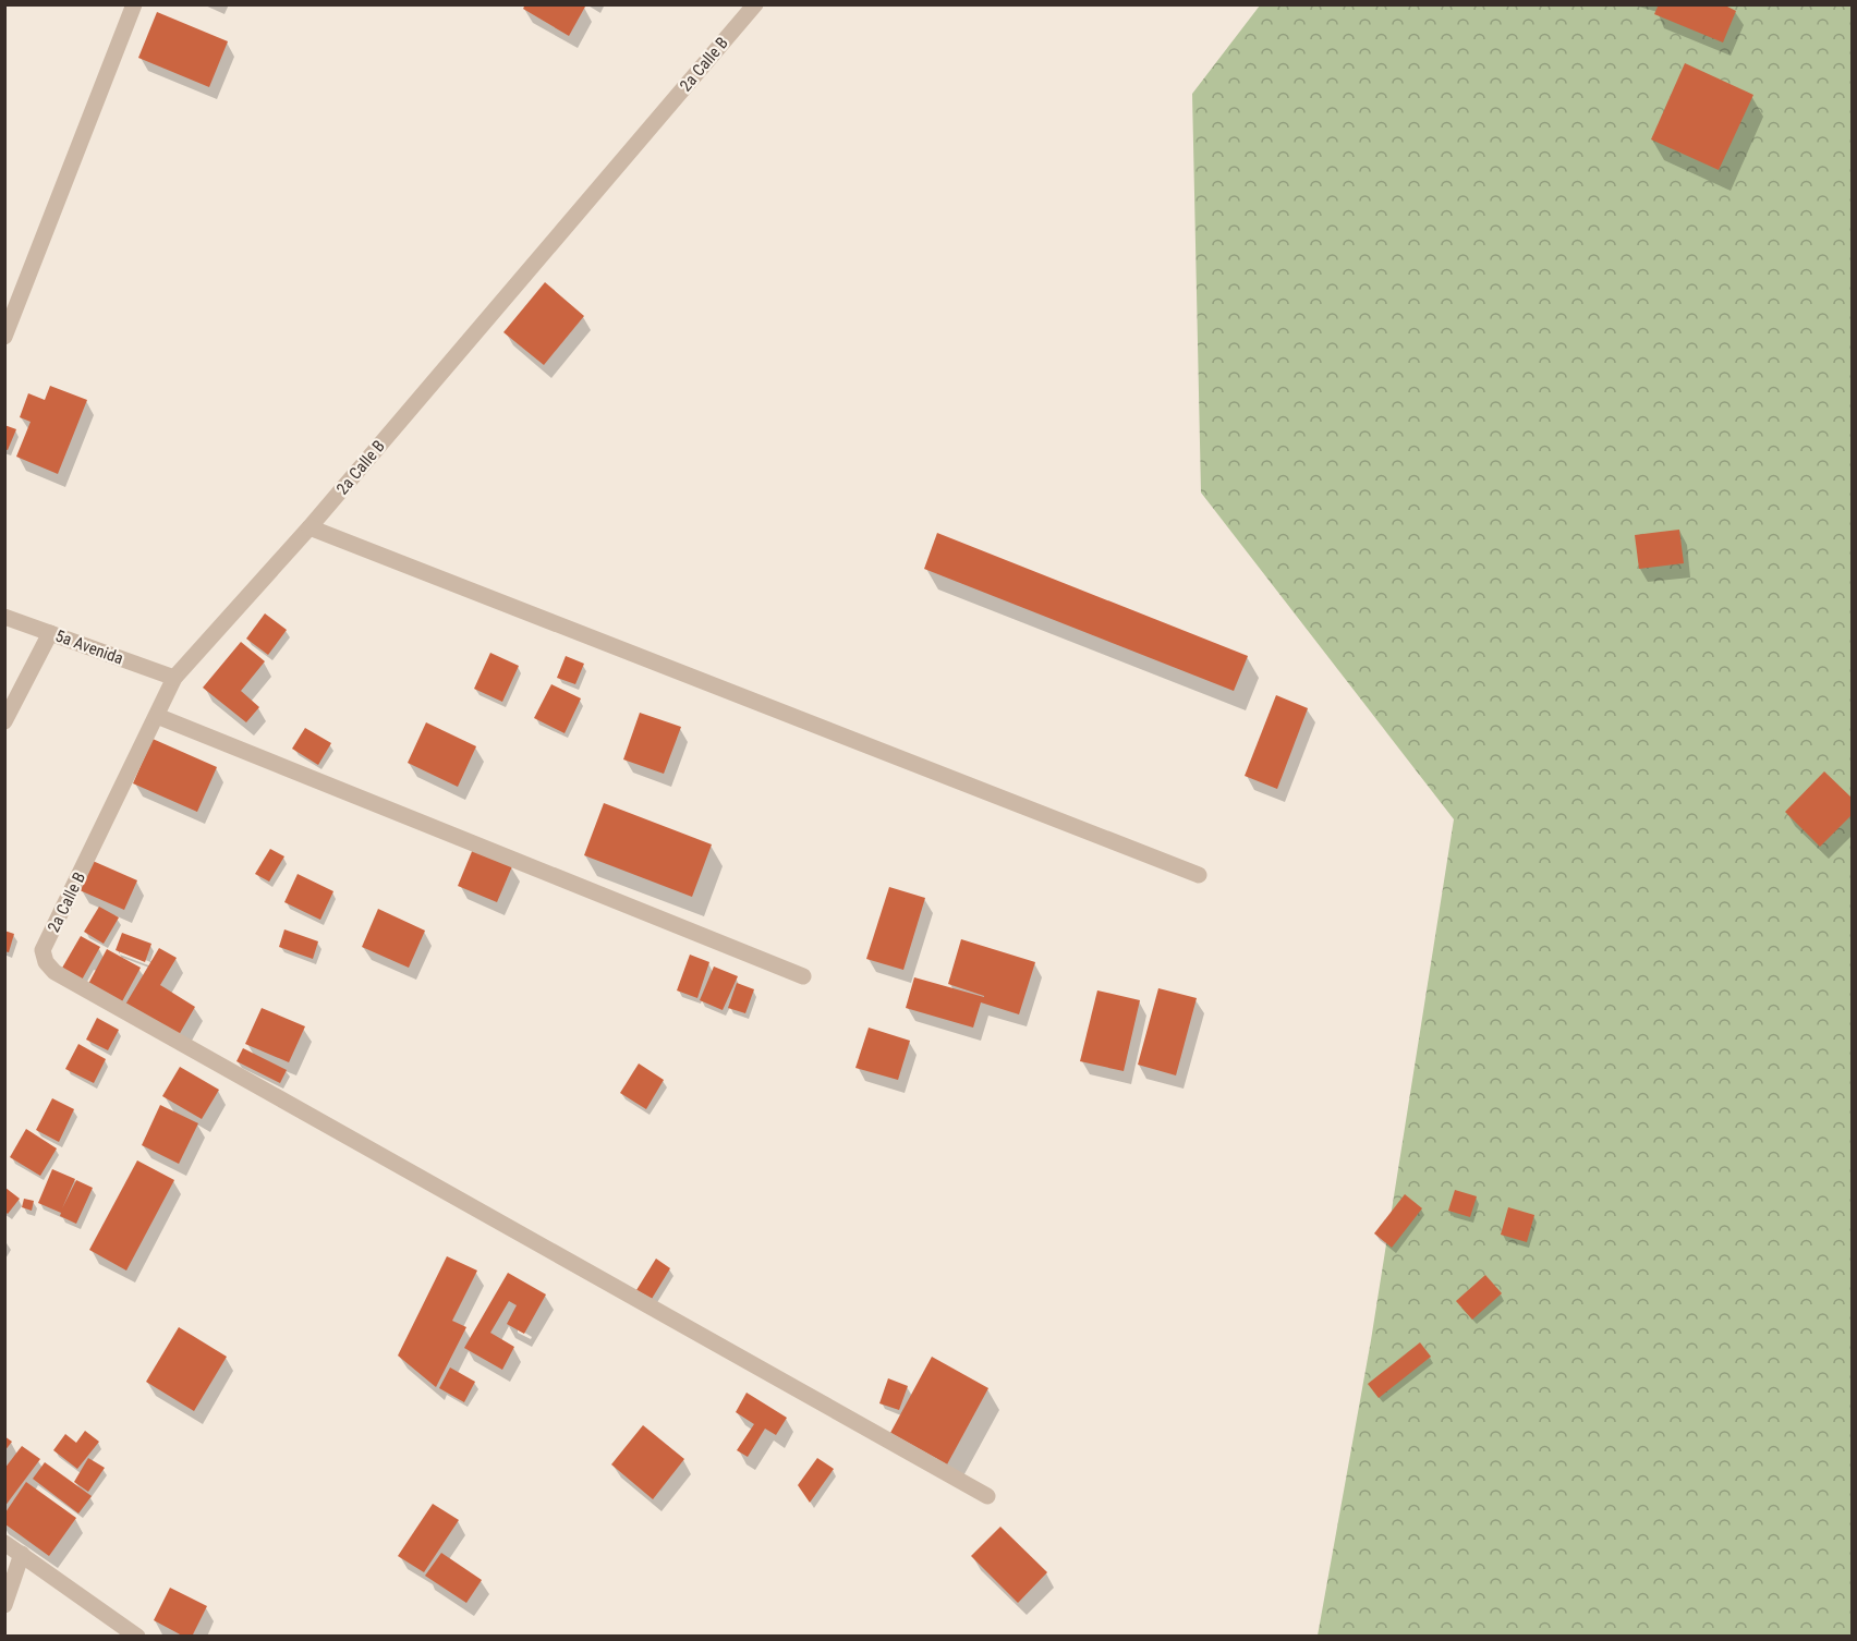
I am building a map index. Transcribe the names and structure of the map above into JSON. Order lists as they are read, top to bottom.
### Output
{
  "streets": {
    "street": ["2a Calle B", "5a Avenida"]
  },
  "crossings": [
    ["2a Calle B", "5a Avenida"]
  ]
}
